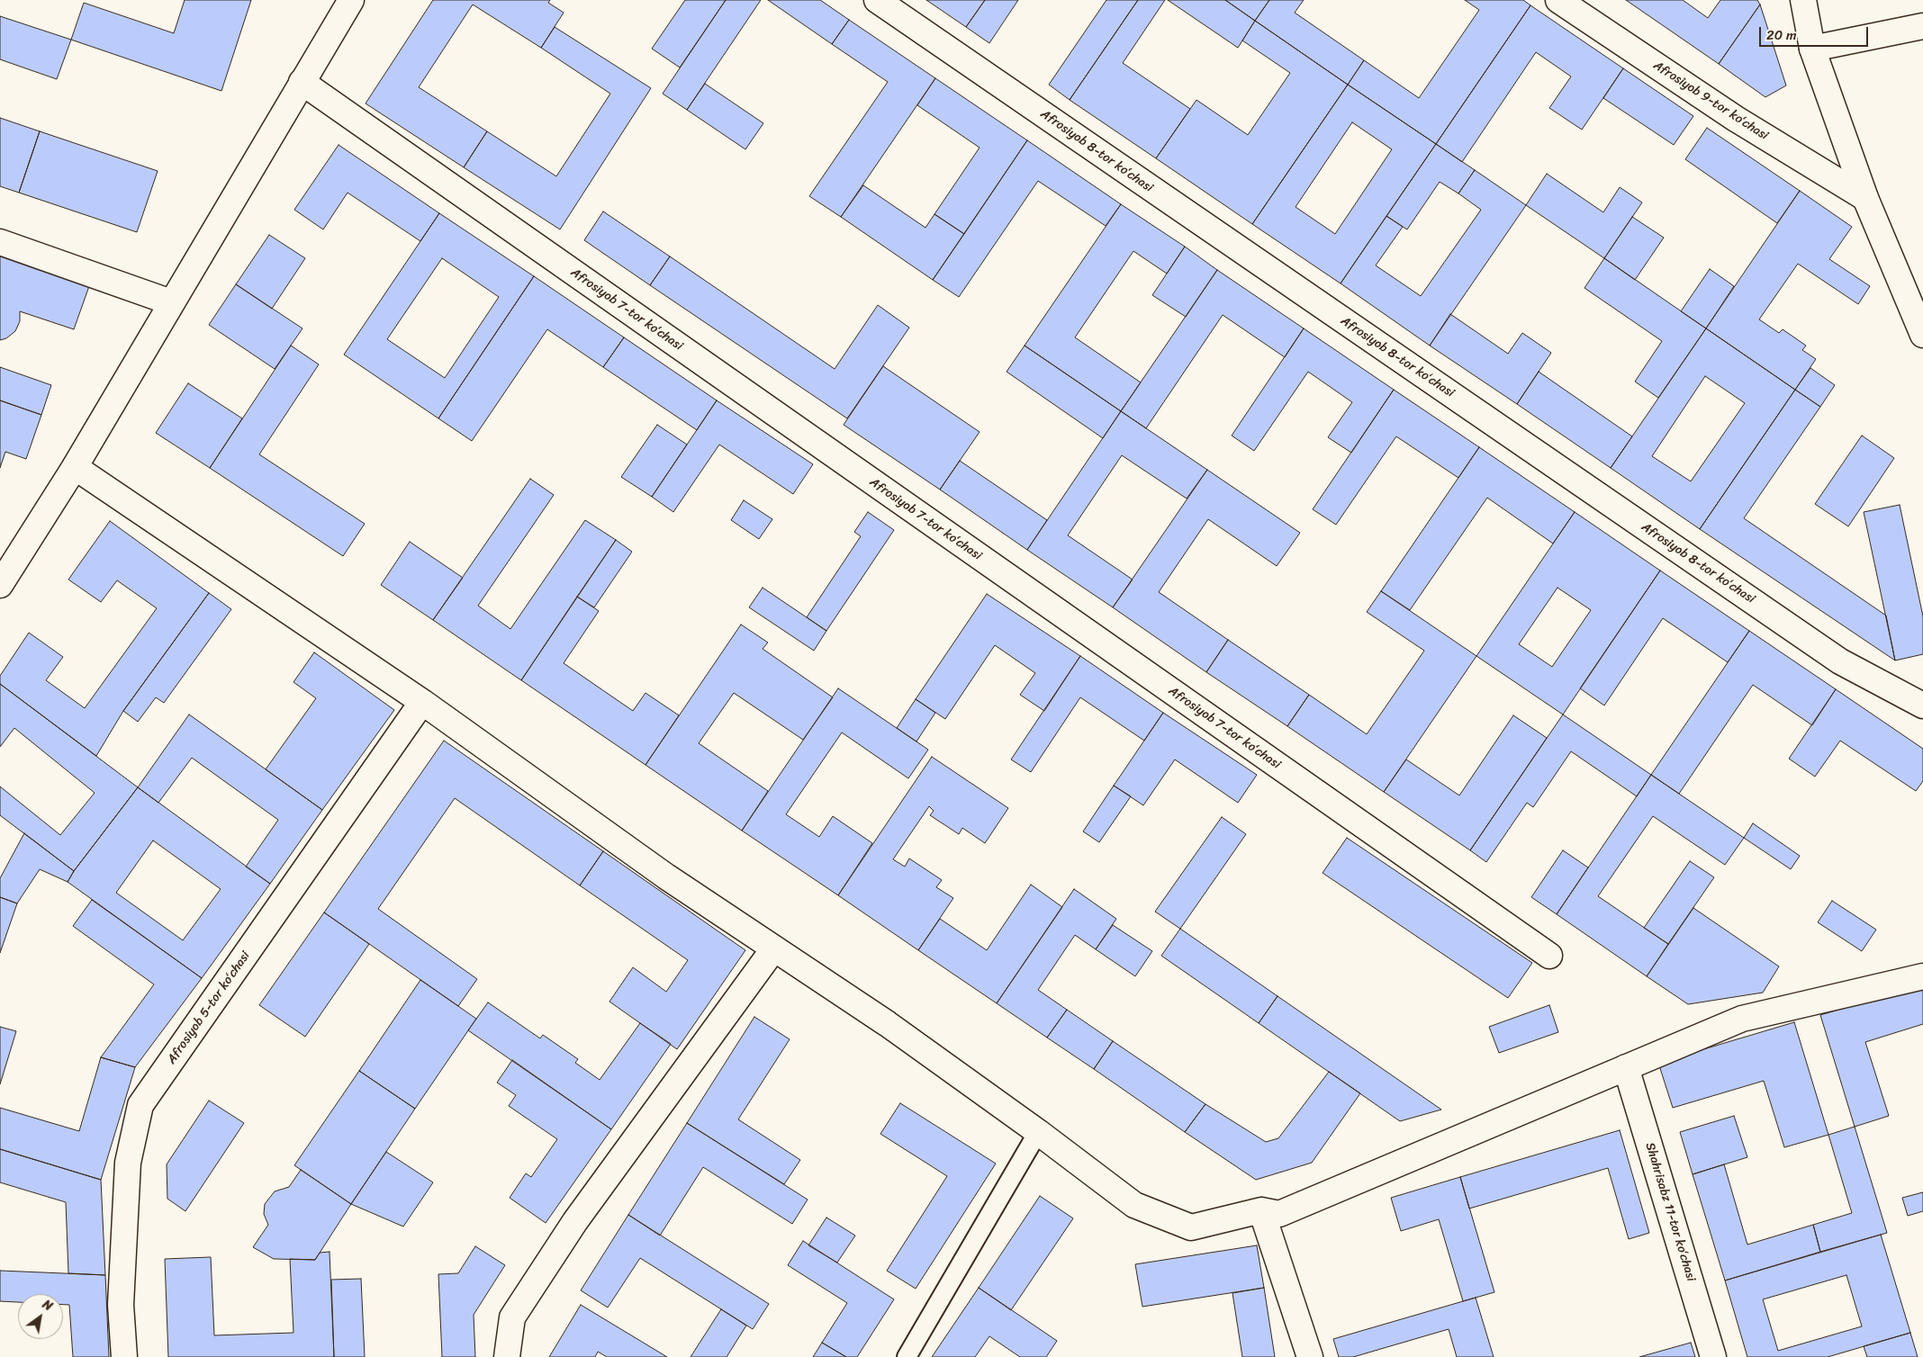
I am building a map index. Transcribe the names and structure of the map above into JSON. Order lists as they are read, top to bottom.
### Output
{
  "streets": {
    "street": [
      "Afrosiyob 9-tor koʻchasi",
      "Afrosiyob 8-tor koʻchasi",
      "Afrosiyob 7-tor koʻchasi",
      "Afrosiyob 5-tor koʻchasi",
      "Shahrisabz 11-tor koʻchasi"
    ]
  },
  "scale_bar": "20 m",
  "north": "top right"
}
